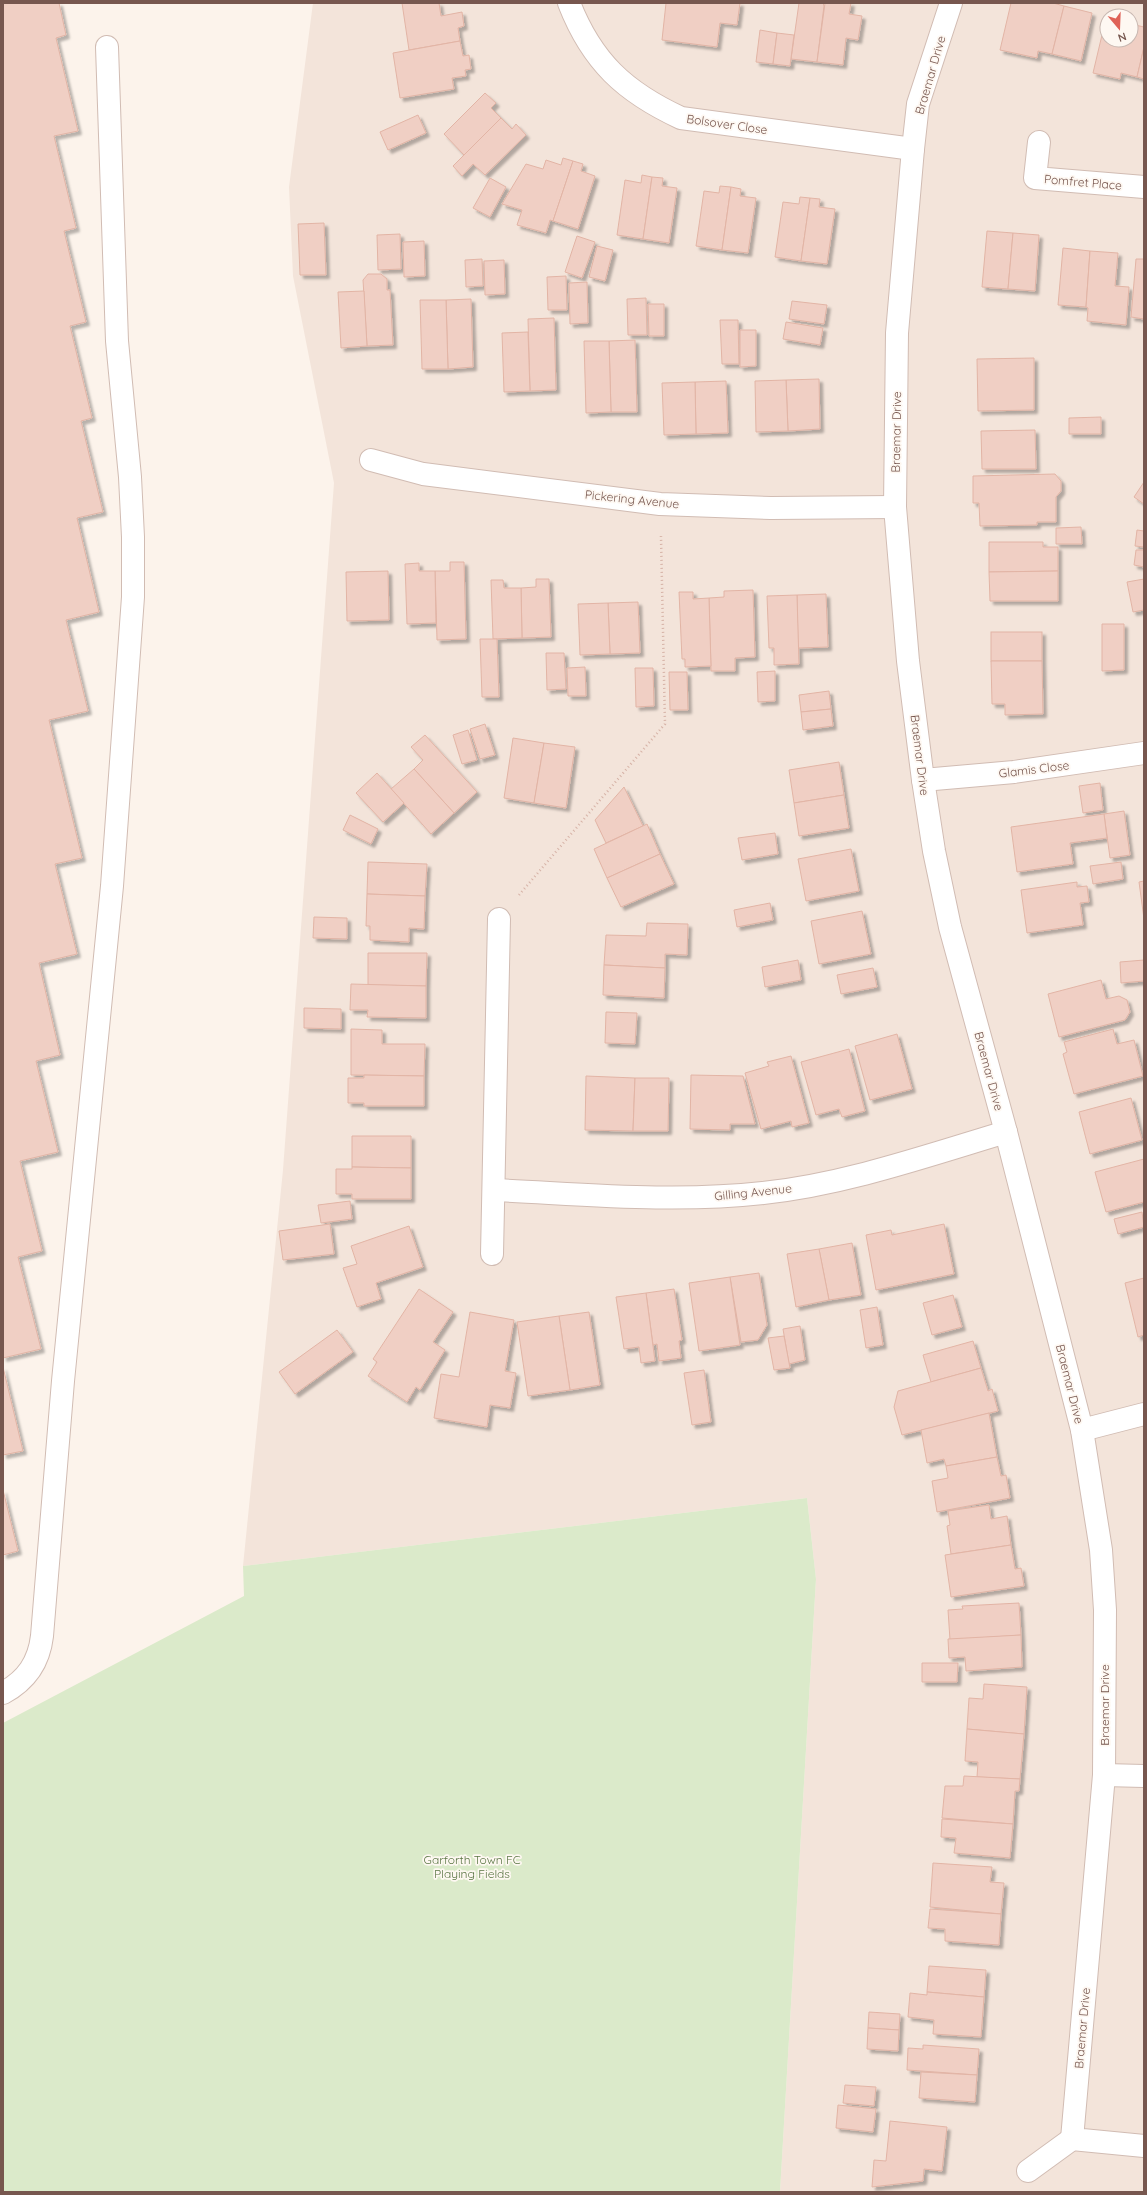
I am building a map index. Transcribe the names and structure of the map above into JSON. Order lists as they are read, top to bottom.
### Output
{
  "streets": {
    "street": [
      "Braemar Drive",
      "Bolsover Close",
      "Pomfret Place",
      "Pickering Avenue",
      "Glamis Close",
      "Gilling Avenue"
    ]
  },
  "crossings": [
    ["Braemar Drive", "Bolsover Close"],
    ["Braemar Drive", "Pickering Avenue"],
    ["Braemar Drive", "Glamis Close"],
    ["Braemar Drive", "Gilling Avenue"]
  ],
  "parks": ["Garforth Town FC Playing Fields"],
  "north": "bottom"
}
